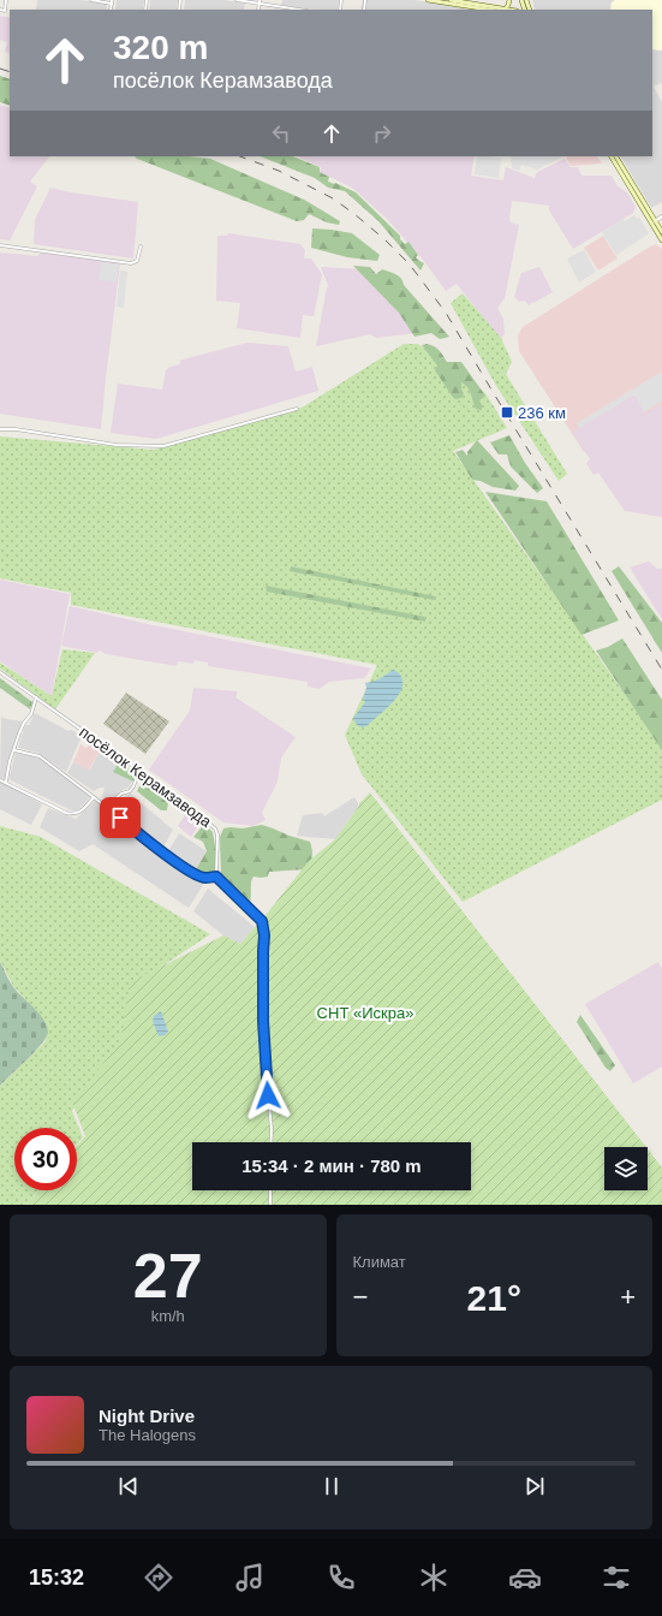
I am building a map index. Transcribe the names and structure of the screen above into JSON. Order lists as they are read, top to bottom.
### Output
{
  "streets": {
    "street": ["посёлок Керамзавода"]
  },
  "parks": ["СНТ «Искра»"],
  "places": {
    "transit": ["236 км"]
  },
  "page": {
    "turn": ["320 m", "посёлок Керамзавода"],
    "limit": "30",
    "trip": "15:34 · 2 мин · 780 m",
    "tile": [
      ["27", "km/h"],
      "Климат"
    ],
    "heat": ["−", "21°", "+"],
    "song": ["Night Drive", "The Halogens"],
    "tabs": "15:32"
  }
}
